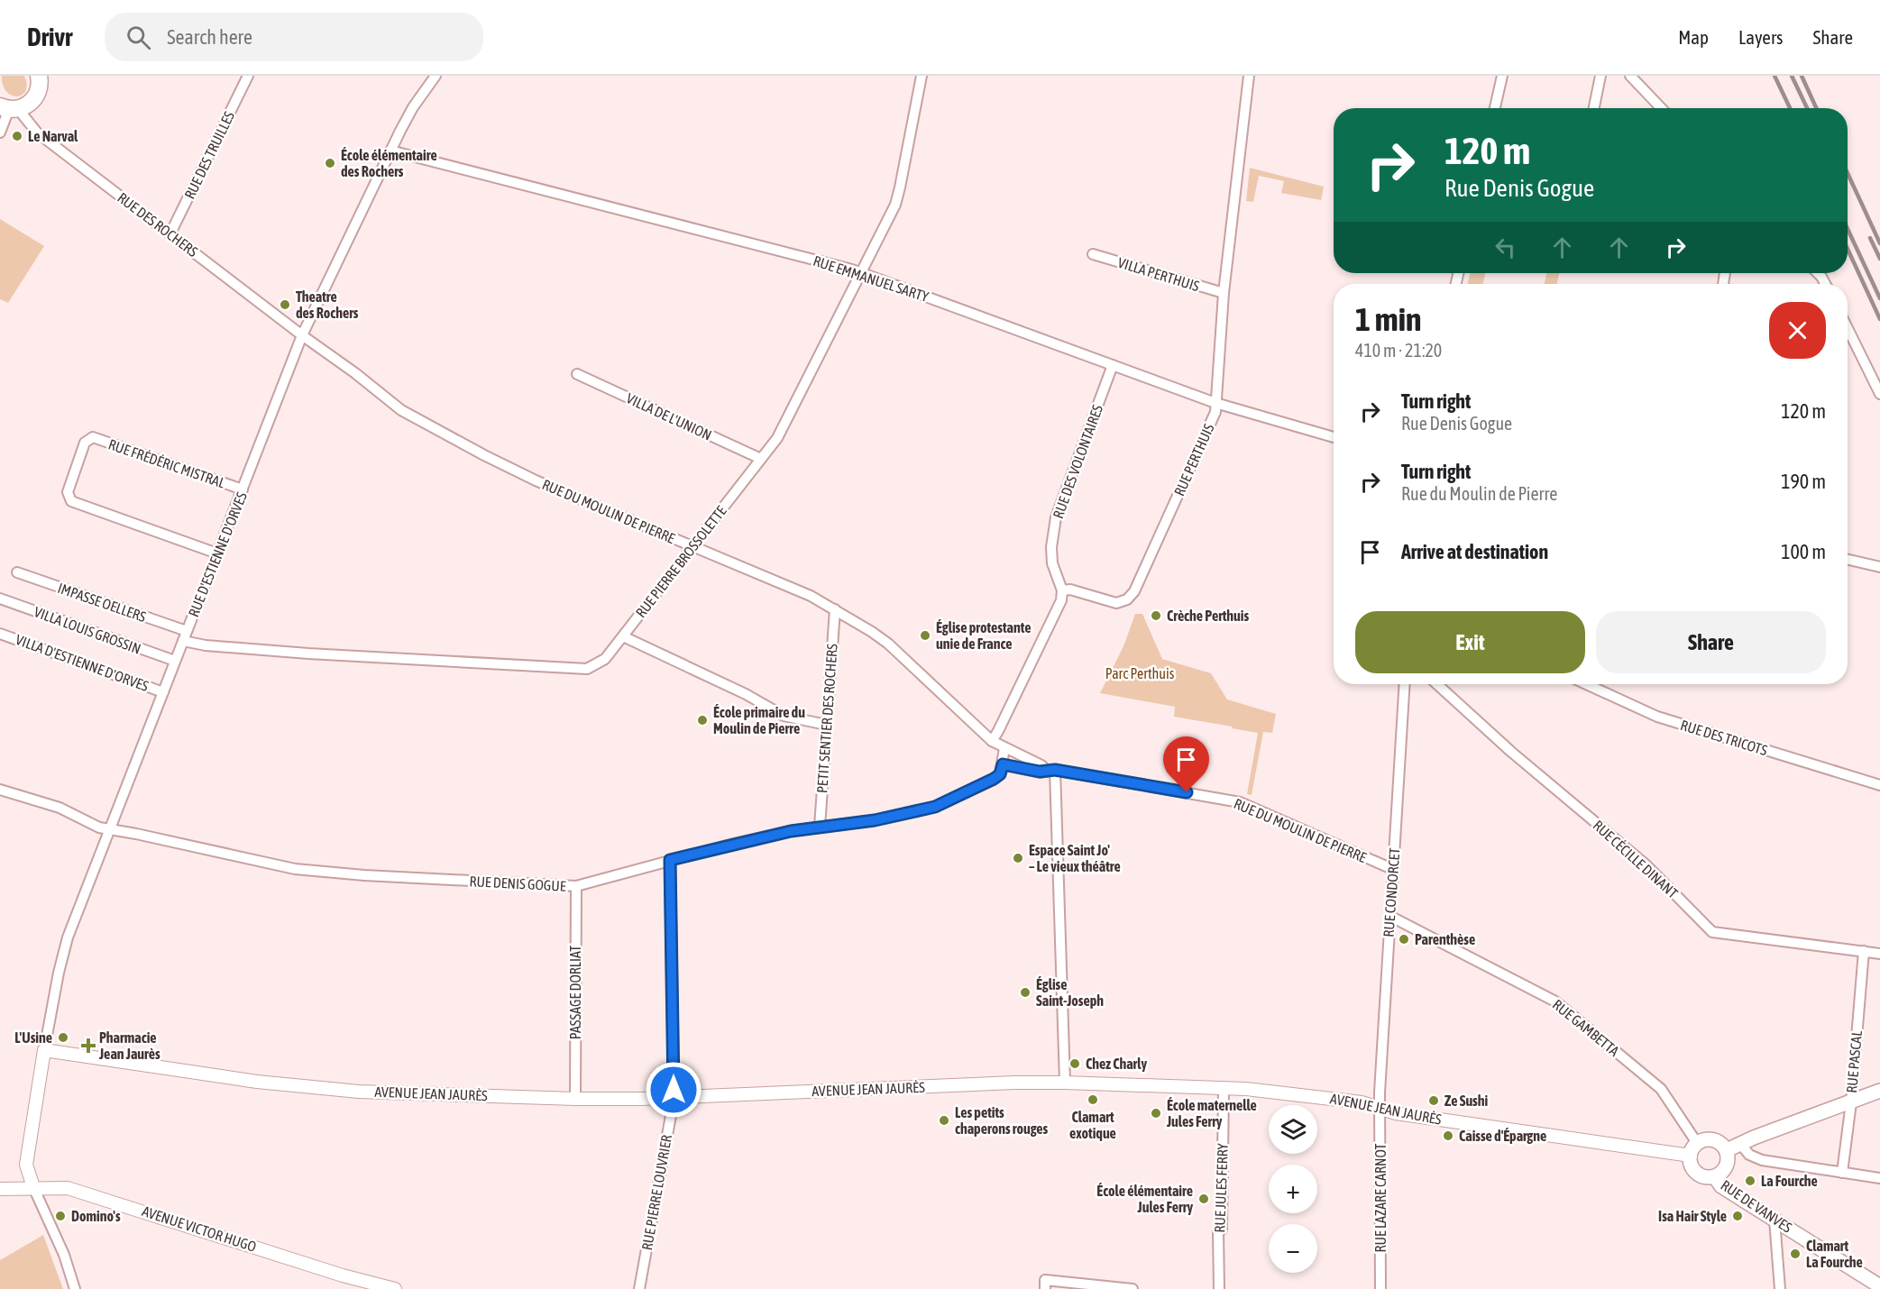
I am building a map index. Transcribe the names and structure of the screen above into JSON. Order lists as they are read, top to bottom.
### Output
{
  "streets": {
    "main road": ["RUE DE VANVES"],
    "street": [
      "RUE DES TRUILLES",
      "RUE DES ROCHERS",
      "VILLA PERTHUIS",
      "RUE EMMANUEL SARTY",
      "VILLA DE L'UNION",
      "RUE PERTHUIS",
      "RUE DES VOLONTAIRES",
      "RUE FRÉDÉRIC MISTRAL",
      "RUE DU MOULIN DE PIERRE",
      "RUE D'ESTIENNE D'ORVES",
      "RUE PIERRE BROSSOLETTE",
      "IMPASSE OELLERS",
      "VILLA LOUIS GROSSIN",
      "VILLA D'ESTIENNE D'ORVES",
      "PETIT SENTIER DES ROCHERS",
      "RUE DES TRICOTS",
      "RUE CÉCILLE DINANT",
      "RUE DENIS GOGUE",
      "RUE CONDORCET",
      "PASSAGE DORLIAT",
      "RUE GAMBETTA",
      "RUE PASCAL",
      "AVENUE JEAN JAURÈS",
      "RUE JULES FERRY",
      "RUE PIERRE LOUVRIER",
      "RUE LAZARE CARNOT",
      "AVENUE VICTOR HUGO"
    ]
  },
  "crossings": [
    ["RUE DES TRUILLES", "RUE DES ROCHERS"],
    ["RUE DES ROCHERS", "RUE DU MOULIN DE PIERRE"],
    ["RUE DES ROCHERS", "RUE D'ESTIENNE D'ORVES"],
    ["VILLA PERTHUIS", "RUE PERTHUIS"],
    ["RUE EMMANUEL SARTY", "RUE PERTHUIS"],
    ["RUE EMMANUEL SARTY", "RUE DES VOLONTAIRES"],
    ["RUE EMMANUEL SARTY", "RUE D'ESTIENNE D'ORVES"],
    ["RUE EMMANUEL SARTY", "RUE PIERRE BROSSOLETTE"],
    ["VILLA DE L'UNION", "RUE PIERRE BROSSOLETTE"],
    ["RUE PERTHUIS", "RUE DES VOLONTAIRES"],
    ["RUE FRÉDÉRIC MISTRAL", "RUE D'ESTIENNE D'ORVES"],
    ["RUE DU MOULIN DE PIERRE", "RUE D'ESTIENNE D'ORVES"],
    ["RUE DU MOULIN DE PIERRE", "RUE PIERRE BROSSOLETTE"],
    ["RUE DU MOULIN DE PIERRE", "PETIT SENTIER DES ROCHERS"],
    ["RUE DU MOULIN DE PIERRE", "RUE DENIS GOGUE"],
    ["RUE DU MOULIN DE PIERRE", "RUE CONDORCET"],
    ["RUE D'ESTIENNE D'ORVES", "RUE PIERRE BROSSOLETTE"],
    ["RUE D'ESTIENNE D'ORVES", "IMPASSE OELLERS"],
    ["RUE D'ESTIENNE D'ORVES", "VILLA LOUIS GROSSIN"],
    ["RUE D'ESTIENNE D'ORVES", "VILLA D'ESTIENNE D'ORVES"],
    ["RUE D'ESTIENNE D'ORVES", "RUE DENIS GOGUE"],
    ["RUE D'ESTIENNE D'ORVES", "AVENUE JEAN JAURÈS"],
    ["PETIT SENTIER DES ROCHERS", "RUE DENIS GOGUE"],
    ["RUE CÉCILLE DINANT", "RUE PASCAL"],
    ["RUE DENIS GOGUE", "PASSAGE DORLIAT"],
    ["RUE DENIS GOGUE", "RUE PIERRE LOUVRIER"],
    ["RUE CONDORCET", "RUE GAMBETTA"],
    ["RUE CONDORCET", "AVENUE JEAN JAURÈS"],
    ["RUE CONDORCET", "RUE LAZARE CARNOT"],
    ["PASSAGE DORLIAT", "AVENUE JEAN JAURÈS"],
    ["RUE GAMBETTA", "AVENUE JEAN JAURÈS"],
    ["RUE GAMBETTA", "RUE DE VANVES"],
    ["AVENUE JEAN JAURÈS", "RUE JULES FERRY"],
    ["AVENUE JEAN JAURÈS", "RUE PIERRE LOUVRIER"],
    ["AVENUE JEAN JAURÈS", "RUE LAZARE CARNOT"],
    ["AVENUE JEAN JAURÈS", "RUE DE VANVES"]
  ],
  "parks": ["Parc Perthuis"],
  "places": {
    "other": [
      "Le Narval",
      "École élémentaire des Rochers",
      "Theatre des Rochers",
      "Crèche Perthuis",
      "Église protestante unie de France",
      "École primaire du Moulin de Pierre",
      "Espace Saint Jo' – Le vieux théâtre",
      "Parenthèse",
      "Église Saint-Joseph",
      "L'Usine",
      "Chez Charly",
      "Clamart exotique",
      "Ze Sushi",
      "École maternelle Jules Ferry",
      "Les petits chaperons rouges",
      "Caisse d'Épargne",
      "La Fourche",
      "École élémentaire Jules Ferry",
      "Domino's",
      "Isa Hair Style",
      "Clamart La Fourche"
    ],
    "health": ["Pharmacie Jean Jaurès"]
  },
  "page": {
    "header": "Drivr",
    "search": "Search here",
    "nav": ["Map", "Layers", "Share"],
    "turn": ["120 m", "Rue Denis Gogue"],
    "heading": ["1 min", "410 m · 21:20"],
    "list": [
      {
        "name": "Turn right",
        "note": "Rue Denis Gogue",
        "value": "120 m"
      },
      {
        "name": "Turn right",
        "note": "Rue du Moulin de Pierre",
        "value": "190 m"
      },
      {
        "name": "Arrive at destination",
        "value": "100 m"
      }
    ],
    "buttons": ["Exit", "Share"],
    "map_buttons": ["+", "−"]
  }
}
